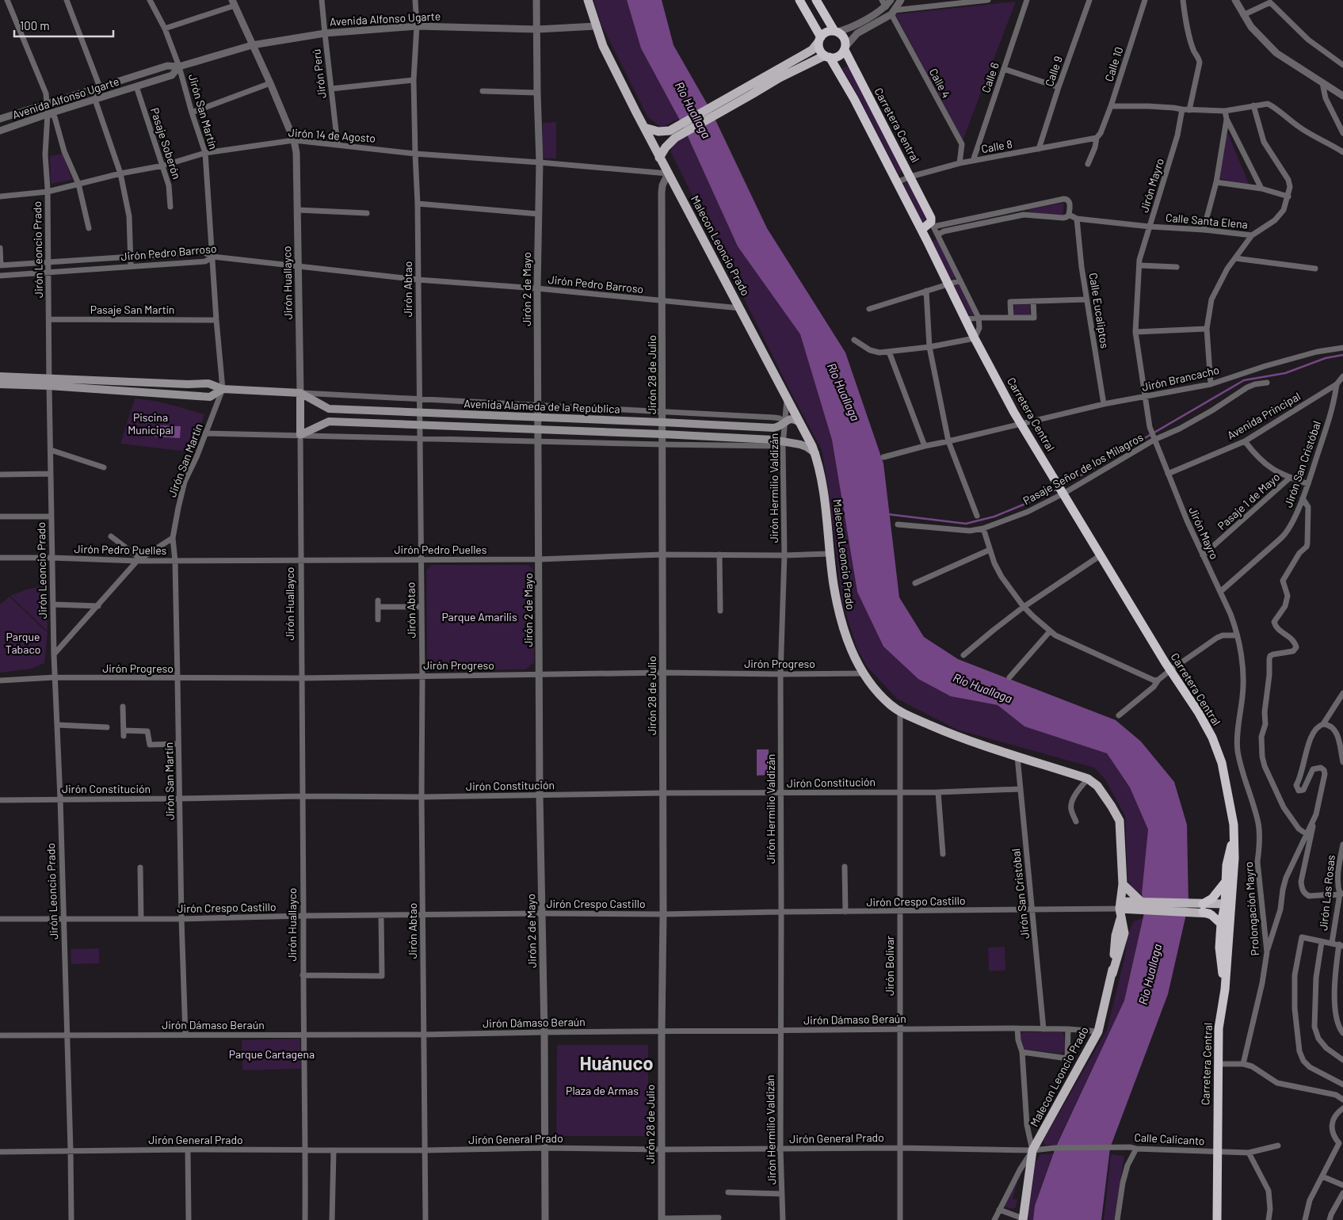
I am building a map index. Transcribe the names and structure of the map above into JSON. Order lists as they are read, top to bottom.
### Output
{
  "streets": {
    "highway": ["Carretera Central"],
    "main road": ["Malecon Leoncio Prado", "Jirón Huallayco", "Avenida Alameda de la República"],
    "street": [
      "Avenida Alfonso Ugarte",
      "Calle 10",
      "Calle 9",
      "Jirón Perú",
      "Calle 6",
      "Calle 4",
      "Jirón San Martín",
      "Jirón 14 de Agosto",
      "Pasaje Soberón",
      "Calle 8",
      "Jirón Mayro",
      "Calle Santa Elena",
      "Jirón Leoncio Prado",
      "Jirón Pedro Barroso",
      "Jirón Abtao",
      "Jirón 2 de Mayo",
      "Pasaje San Martín",
      "Calle Eucaliptos",
      "Jirón 28 de Julio",
      "Jirón Brancacho",
      "Avenida Principal",
      "Jirón San Cristóbal",
      "Pasaje Señor de los Milagros",
      "Jirón Hermilio Valdizán",
      "Pasaje 1 de Mayo",
      "Jirón Pedro Puelles",
      "Jirón Progreso",
      "Jirón Constitución",
      "Jirón Las Rosas",
      "Jirón Crespo Castillo",
      "Prolongación Mayro",
      "Jirón Bolívar",
      "Jirón Dámaso Beraún",
      "Jirón General Prado",
      "Calle Calicanto"
    ]
  },
  "crossings": [
    ["Avenida Alfonso Ugarte", "Jirón Perú"],
    ["Avenida Alfonso Ugarte", "Jirón San Martín"],
    ["Avenida Alfonso Ugarte", "Pasaje Soberón"],
    ["Avenida Alfonso Ugarte", "Malecon Leoncio Prado"],
    ["Avenida Alfonso Ugarte", "Jirón Leoncio Prado"],
    ["Avenida Alfonso Ugarte", "Jirón Huallayco"],
    ["Avenida Alfonso Ugarte", "Jirón Abtao"],
    ["Avenida Alfonso Ugarte", "Jirón 2 de Mayo"],
    ["Calle 10", "Calle 8"],
    ["Calle 9", "Calle 8"],
    ["Jirón Perú", "Jirón 14 de Agosto"],
    ["Calle 6", "Calle 8"],
    ["Calle 4", "Calle 8"],
    ["Jirón San Martín", "Jirón 14 de Agosto"],
    ["Jirón San Martín", "Jirón Pedro Barroso"],
    ["Jirón San Martín", "Pasaje San Martín"],
    ["Jirón San Martín", "Avenida Alameda de la República"],
    ["Jirón San Martín", "Jirón Pedro Puelles"],
    ["Jirón San Martín", "Jirón Progreso"],
    ["Jirón San Martín", "Jirón Constitución"],
    ["Jirón San Martín", "Jirón Crespo Castillo"],
    ["Jirón San Martín", "Jirón Dámaso Beraún"],
    ["Carretera Central", "Calle 8"],
    ["Carretera Central", "Jirón Brancacho"],
    ["Carretera Central", "Pasaje Señor de los Milagros"],
    ["Carretera Central", "Calle Calicanto"],
    ["Jirón 14 de Agosto", "Pasaje Soberón"],
    ["Jirón 14 de Agosto", "Malecon Leoncio Prado"],
    ["Jirón 14 de Agosto", "Jirón Leoncio Prado"],
    ["Jirón 14 de Agosto", "Jirón Huallayco"],
    ["Jirón 14 de Agosto", "Jirón Abtao"],
    ["Jirón 14 de Agosto", "Jirón 2 de Mayo"],
    ["Jirón 14 de Agosto", "Jirón 28 de Julio"],
    ["Jirón Mayro", "Calle Santa Elena"],
    ["Jirón Mayro", "Jirón Brancacho"],
    ["Jirón Mayro", "Avenida Principal"],
    ["Jirón Mayro", "Jirón San Cristóbal"],
    ["Jirón Mayro", "Pasaje Señor de los Milagros"],
    ["Jirón Mayro", "Pasaje 1 de Mayo"],
    ["Jirón Mayro", "Prolongación Mayro"],
    ["Calle Santa Elena", "Calle Eucaliptos"],
    ["Malecon Leoncio Prado", "Jirón Pedro Barroso"],
    ["Malecon Leoncio Prado", "Jirón 28 de Julio"],
    ["Malecon Leoncio Prado", "Avenida Alameda de la República"],
    ["Malecon Leoncio Prado", "Jirón San Cristóbal"],
    ["Malecon Leoncio Prado", "Jirón Hermilio Valdizán"],
    ["Malecon Leoncio Prado", "Jirón Pedro Puelles"],
    ["Malecon Leoncio Prado", "Jirón Progreso"],
    ["Malecon Leoncio Prado", "Jirón Crespo Castillo"],
    ["Malecon Leoncio Prado", "Jirón Bolívar"],
    ["Malecon Leoncio Prado", "Jirón Dámaso Beraún"],
    ["Malecon Leoncio Prado", "Jirón General Prado"],
    ["Malecon Leoncio Prado", "Calle Calicanto"],
    ["Jirón Leoncio Prado", "Jirón Pedro Barroso"],
    ["Jirón Leoncio Prado", "Pasaje San Martín"],
    ["Jirón Leoncio Prado", "Jirón Pedro Puelles"],
    ["Jirón Leoncio Prado", "Jirón Progreso"],
    ["Jirón Leoncio Prado", "Jirón Constitución"],
    ["Jirón Leoncio Prado", "Jirón Crespo Castillo"],
    ["Jirón Leoncio Prado", "Jirón Dámaso Beraún"],
    ["Jirón Leoncio Prado", "Jirón General Prado"],
    ["Jirón Pedro Barroso", "Jirón Huallayco"],
    ["Jirón Pedro Barroso", "Jirón Abtao"],
    ["Jirón Pedro Barroso", "Jirón 2 de Mayo"],
    ["Jirón Pedro Barroso", "Jirón 28 de Julio"],
    ["Jirón Huallayco", "Avenida Alameda de la República"],
    ["Jirón Huallayco", "Jirón Pedro Puelles"],
    ["Jirón Huallayco", "Jirón Progreso"],
    ["Jirón Huallayco", "Jirón Constitución"],
    ["Jirón Huallayco", "Jirón Crespo Castillo"],
    ["Jirón Huallayco", "Jirón Dámaso Beraún"],
    ["Jirón Huallayco", "Jirón General Prado"],
    ["Jirón Abtao", "Avenida Alameda de la República"],
    ["Jirón Abtao", "Jirón Pedro Puelles"],
    ["Jirón Abtao", "Jirón Progreso"],
    ["Jirón Abtao", "Jirón Constitución"],
    ["Jirón Abtao", "Jirón Crespo Castillo"],
    ["Jirón Abtao", "Jirón Dámaso Beraún"],
    ["Jirón Abtao", "Jirón General Prado"],
    ["Jirón 2 de Mayo", "Avenida Alameda de la República"],
    ["Jirón 2 de Mayo", "Jirón Pedro Puelles"],
    ["Jirón 2 de Mayo", "Jirón Progreso"],
    ["Jirón 2 de Mayo", "Jirón Constitución"],
    ["Jirón 2 de Mayo", "Jirón Crespo Castillo"],
    ["Jirón 2 de Mayo", "Jirón Dámaso Beraún"],
    ["Jirón 2 de Mayo", "Jirón General Prado"],
    ["Calle Eucaliptos", "Jirón Brancacho"],
    ["Jirón 28 de Julio", "Avenida Alameda de la República"],
    ["Jirón 28 de Julio", "Jirón Pedro Puelles"],
    ["Jirón 28 de Julio", "Jirón Progreso"],
    ["Jirón 28 de Julio", "Jirón Constitución"],
    ["Jirón 28 de Julio", "Jirón Crespo Castillo"],
    ["Jirón 28 de Julio", "Jirón Dámaso Beraún"],
    ["Jirón 28 de Julio", "Jirón General Prado"],
    ["Avenida Alameda de la República", "Jirón Hermilio Valdizán"],
    ["Avenida Principal", "Jirón San Cristóbal"],
    ["Jirón San Cristóbal", "Jirón Constitución"],
    ["Jirón San Cristóbal", "Jirón Crespo Castillo"],
    ["Jirón San Cristóbal", "Jirón Dámaso Beraún"],
    ["Jirón Hermilio Valdizán", "Jirón Pedro Puelles"],
    ["Jirón Hermilio Valdizán", "Jirón Progreso"],
    ["Jirón Hermilio Valdizán", "Jirón Constitución"],
    ["Jirón Hermilio Valdizán", "Jirón Crespo Castillo"],
    ["Jirón Hermilio Valdizán", "Jirón Dámaso Beraún"],
    ["Jirón Hermilio Valdizán", "Jirón General Prado"],
    ["Jirón Constitución", "Jirón Bolívar"],
    ["Jirón Crespo Castillo", "Jirón Bolívar"],
    ["Jirón Bolívar", "Jirón Dámaso Beraún"],
    ["Jirón Bolívar", "Jirón General Prado"],
    ["Jirón General Prado", "Calle Calicanto"]
  ],
  "districts": ["Huánuco"],
  "water": ["Río Huallaga"],
  "parks": [
    "Piscina Municipal",
    "Parque Amarilis",
    "Parque Tabaco",
    "Parque Cartagena",
    "Plaza de Armas"
  ],
  "scale_bar": "100 m"
}
